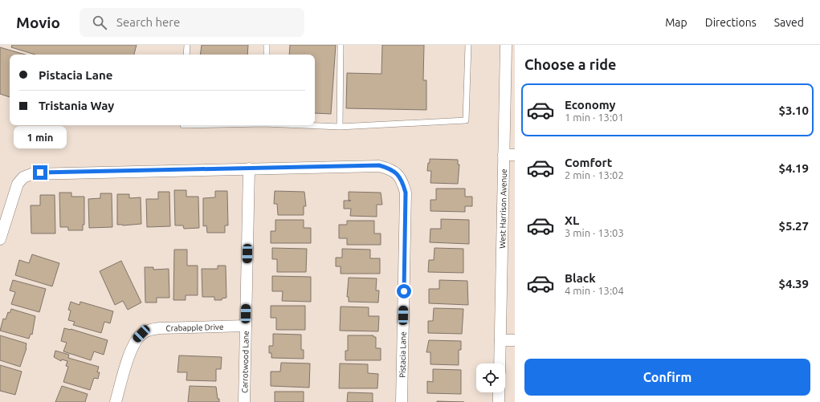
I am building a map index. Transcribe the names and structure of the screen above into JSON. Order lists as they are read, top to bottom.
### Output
{
  "streets": {
    "street": [
      "West Harrison Avenue",
      "Crabapple Drive",
      "Pistacia Lane",
      "Carrotwood Lane"
    ]
  },
  "crossings": [
    ["Crabapple Drive", "Carrotwood Lane"],
    ["Pistacia Lane", "Carrotwood Lane"]
  ],
  "page": {
    "header": "Movio",
    "search": "Search here",
    "nav": ["Map", "Directions", "Saved"],
    "heading": "Choose a ride",
    "banner": ["Pistacia Lane", "Tristania Way"],
    "list": [
      {
        "name": "Economy",
        "note": "1 min · 13:01",
        "value": "$3.10"
      },
      {
        "name": "Comfort",
        "note": "2 min · 13:02",
        "value": "$4.19"
      },
      {
        "name": "XL",
        "note": "3 min · 13:03",
        "value": "$5.27"
      },
      {
        "name": "Black",
        "note": "4 min · 13:04",
        "value": "$4.39"
      }
    ],
    "bubble": "1 min",
    "buttons": "Confirm"
  }
}
